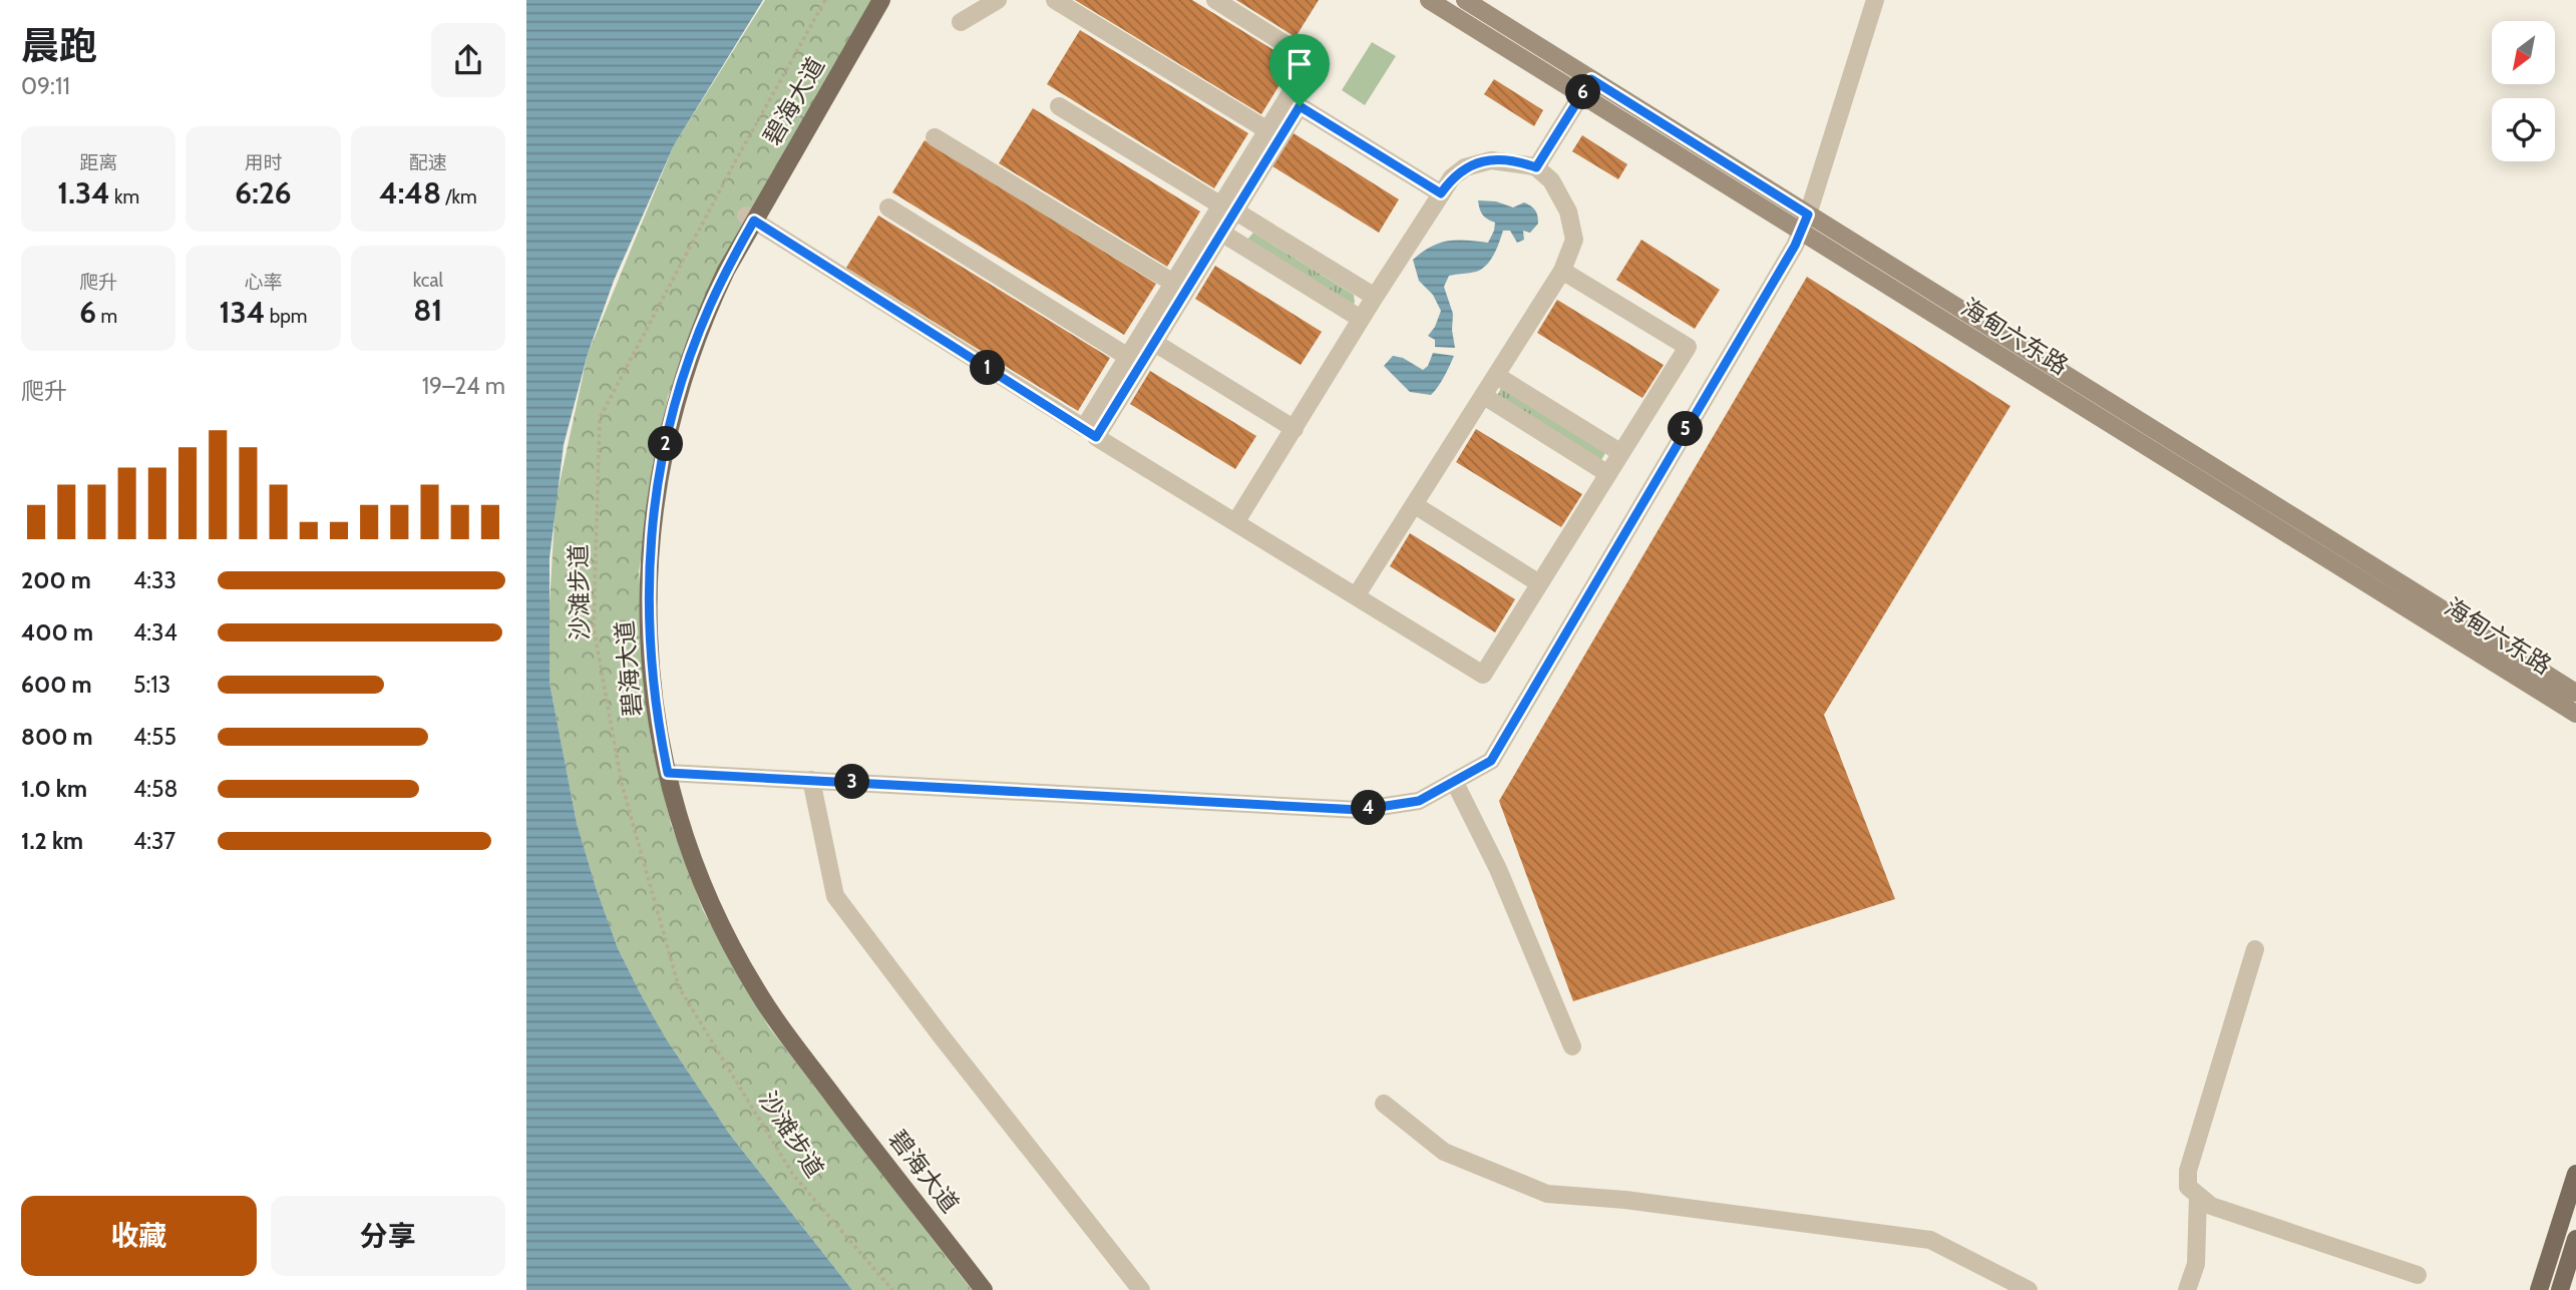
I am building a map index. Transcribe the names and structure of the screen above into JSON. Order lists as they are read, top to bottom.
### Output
{
  "streets": {
    "main road": ["碧海大道", "海甸六东路"],
    "path": ["沙滩步道"]
  },
  "north": "bottom left",
  "page": {
    "heading": ["晨跑", "09:11"],
    "pins": [
      "6",
      "1",
      "5",
      "2",
      "3",
      "4"
    ],
    "stats": [
      ["距离", "1.34 km"],
      ["用时", "6:26"],
      ["配速", "4:48 /km"],
      ["爬升", "6 m"],
      ["心率", "134 bpm"],
      ["kcal", "81"]
    ],
    "chart": ["爬升", "19–24 m"],
    "list": [
      {
        "name": "200 m",
        "note": "4:33"
      },
      {
        "name": "400 m",
        "note": "4:34"
      },
      {
        "name": "600 m",
        "note": "5:13"
      },
      {
        "name": "800 m",
        "note": "4:55"
      },
      {
        "name": "1.0 km",
        "note": "4:58"
      },
      {
        "name": "1.2 km",
        "note": "4:37"
      }
    ],
    "buttons": ["收藏", "分享"]
  }
}
